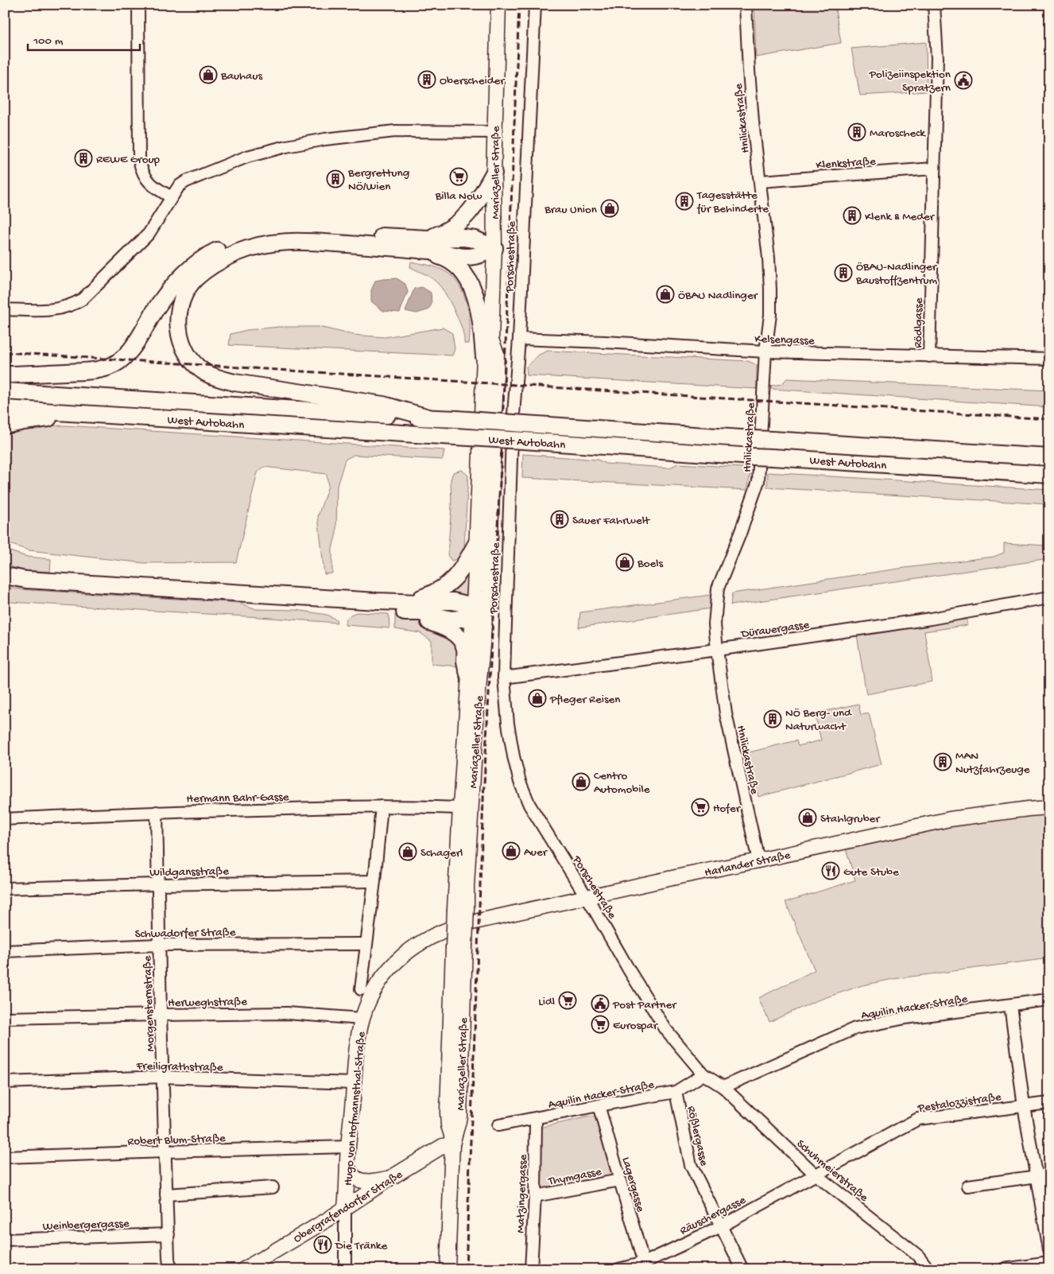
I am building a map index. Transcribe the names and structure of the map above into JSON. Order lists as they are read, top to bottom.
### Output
{
  "streets": {
    "highway": ["West Autobahn"],
    "main road": [
      "Mariazeller Straße",
      "Harlander Straße",
      "Hugo von Hofmannsthal-Straße",
      "Obergrafendorfer Straße"
    ],
    "street": [
      "Hnilickastraße",
      "Klenkstraße",
      "Porschestraße",
      "Rödlgasse",
      "Kelsengasse",
      "Dürauergasse",
      "Hermann Bahr-Gasse",
      "Wildgansstraße",
      "Schwadorfer Straße",
      "Herweghstraße",
      "Morgensternstraße",
      "Aquilin Hacker-Straße",
      "Freiligrathstraße",
      "Pestalozzistraße",
      "Rößlergasse",
      "Robert Blum-Straße",
      "Schuhmeierstraße",
      "Thymgasse",
      "Lagergasse",
      "Matzingergasse",
      "Räuschergasse",
      "Weinbergergasse"
    ]
  },
  "crossings": [
    ["Hnilickastraße", "Klenkstraße"],
    ["Hnilickastraße", "Kelsengasse"],
    ["Hnilickastraße", "Dürauergasse"],
    ["Hnilickastraße", "Harlander Straße"],
    ["Klenkstraße", "Rödlgasse"],
    ["Mariazeller Straße", "Hermann Bahr-Gasse"],
    ["Mariazeller Straße", "Obergrafendorfer Straße"],
    ["Porschestraße", "Kelsengasse"],
    ["Porschestraße", "Dürauergasse"],
    ["Porschestraße", "Harlander Straße"],
    ["Porschestraße", "Aquilin Hacker-Straße"],
    ["Porschestraße", "Schuhmeierstraße"],
    ["Rödlgasse", "Kelsengasse"],
    ["Hermann Bahr-Gasse", "Morgensternstraße"],
    ["Harlander Straße", "Hugo von Hofmannsthal-Straße"],
    ["Wildgansstraße", "Morgensternstraße"],
    ["Schwadorfer Straße", "Morgensternstraße"],
    ["Herweghstraße", "Morgensternstraße"],
    ["Herweghstraße", "Hugo von Hofmannsthal-Straße"],
    ["Morgensternstraße", "Freiligrathstraße"],
    ["Morgensternstraße", "Robert Blum-Straße"],
    ["Morgensternstraße", "Weinbergergasse"],
    ["Aquilin Hacker-Straße", "Rößlergasse"],
    ["Aquilin Hacker-Straße", "Schuhmeierstraße"],
    ["Aquilin Hacker-Straße", "Lagergasse"],
    ["Aquilin Hacker-Straße", "Matzingergasse"],
    ["Freiligrathstraße", "Hugo von Hofmannsthal-Straße"],
    ["Pestalozzistraße", "Schuhmeierstraße"],
    ["Pestalozzistraße", "Räuschergasse"],
    ["Hugo von Hofmannsthal-Straße", "Robert Blum-Straße"],
    ["Hugo von Hofmannsthal-Straße", "Obergrafendorfer Straße"],
    ["Rößlergasse", "Räuschergasse"],
    ["Schuhmeierstraße", "Räuschergasse"],
    ["Thymgasse", "Lagergasse"],
    ["Thymgasse", "Matzingergasse"],
    ["Lagergasse", "Räuschergasse"]
  ],
  "places": {
    "shop": [
      "Bauhaus",
      "Brau Union",
      "ÖBAU Nadlinger",
      "Boels",
      "Pfleger Reisen",
      "Centro Automobile",
      "Stahlgruber",
      "Auer",
      "Schagerl"
    ],
    "building": [
      "Oberscheider",
      "Maroscheck",
      "REWE Group",
      "Bergrettung NÖ/Wien",
      "Tagesstätte für Behinderte",
      "Klenk & Meder",
      "ÖBAU-Nadlinger Baustoffzentrum",
      "Sauer Fahrwelt",
      "NÖ Berg- und Naturwacht",
      "MAN Nutzfahrzeuge"
    ],
    "public building": ["Polizeiinspektion Spratzern", "Post Partner"],
    "supermarket": [
      "Billa Now",
      "Hofer",
      "Lidl",
      "Eurospar"
    ],
    "restaurant": ["Gute Stube", "Die Tränke"]
  },
  "scale_bar": "100 m"
}
